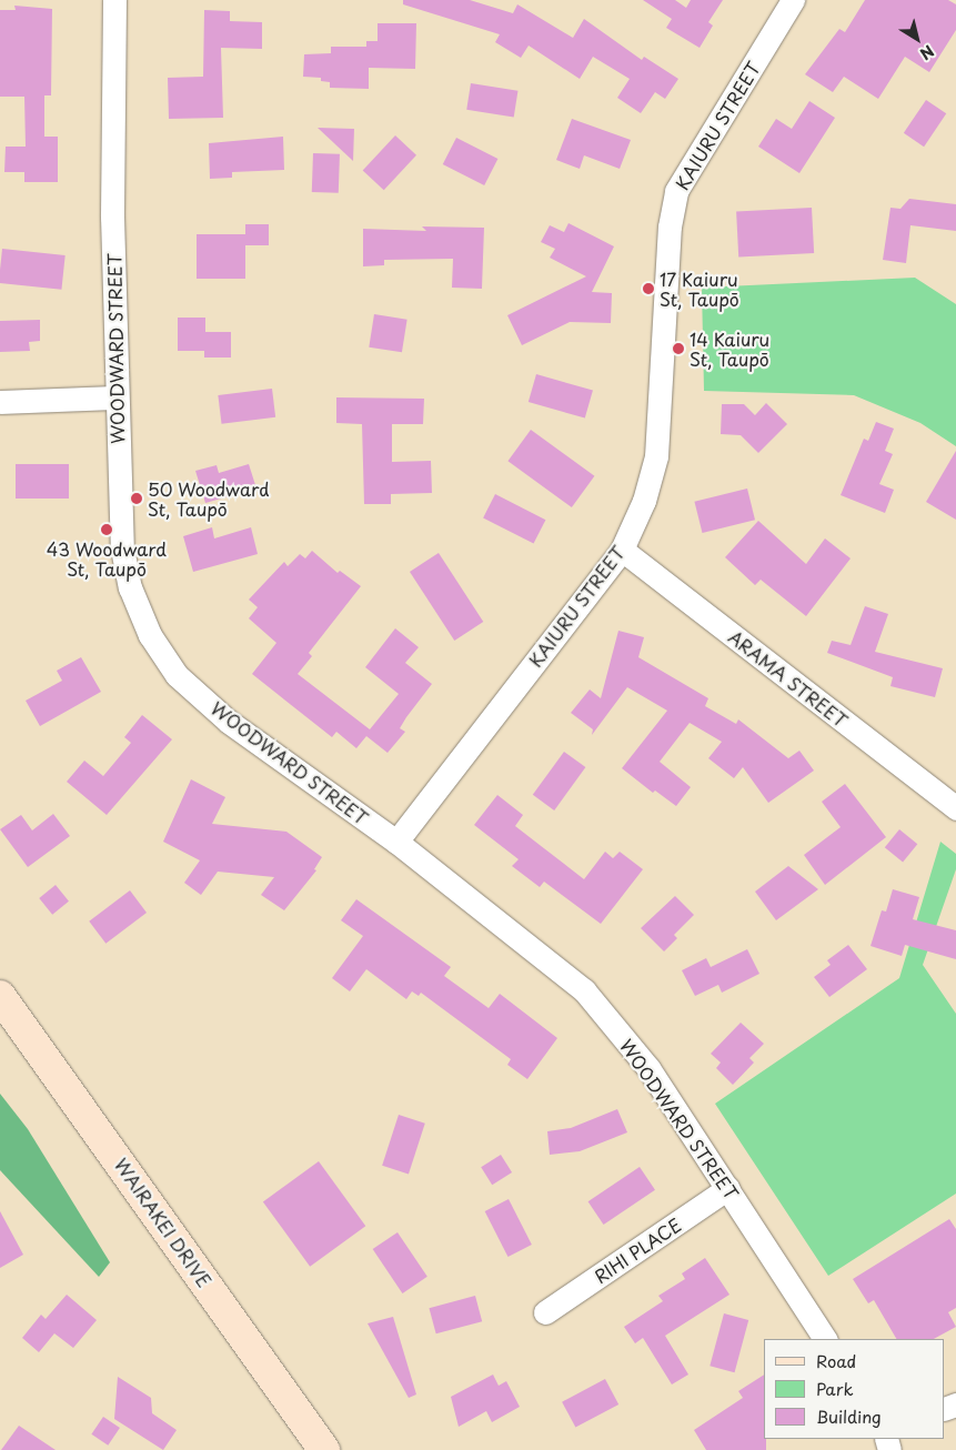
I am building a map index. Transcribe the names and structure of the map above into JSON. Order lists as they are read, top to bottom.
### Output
{
  "streets": {
    "main road": ["WAIRAKEI DRIVE"],
    "street": [
      "KAIURU STREET",
      "WOODWARD STREET",
      "ARAMA STREET",
      "RIHI PLACE"
    ]
  },
  "crossings": [
    ["KAIURU STREET", "WOODWARD STREET"],
    ["KAIURU STREET", "ARAMA STREET"],
    ["WOODWARD STREET", "RIHI PLACE"]
  ],
  "places": [
    "17 Kaiuru St, Taupō",
    "14 Kaiuru St, Taupō",
    "50 Woodward St, Taupō",
    "43 Woodward St, Taupō"
  ],
  "legend": ["Road", "Park", "Building"],
  "north": "bottom right"
}
